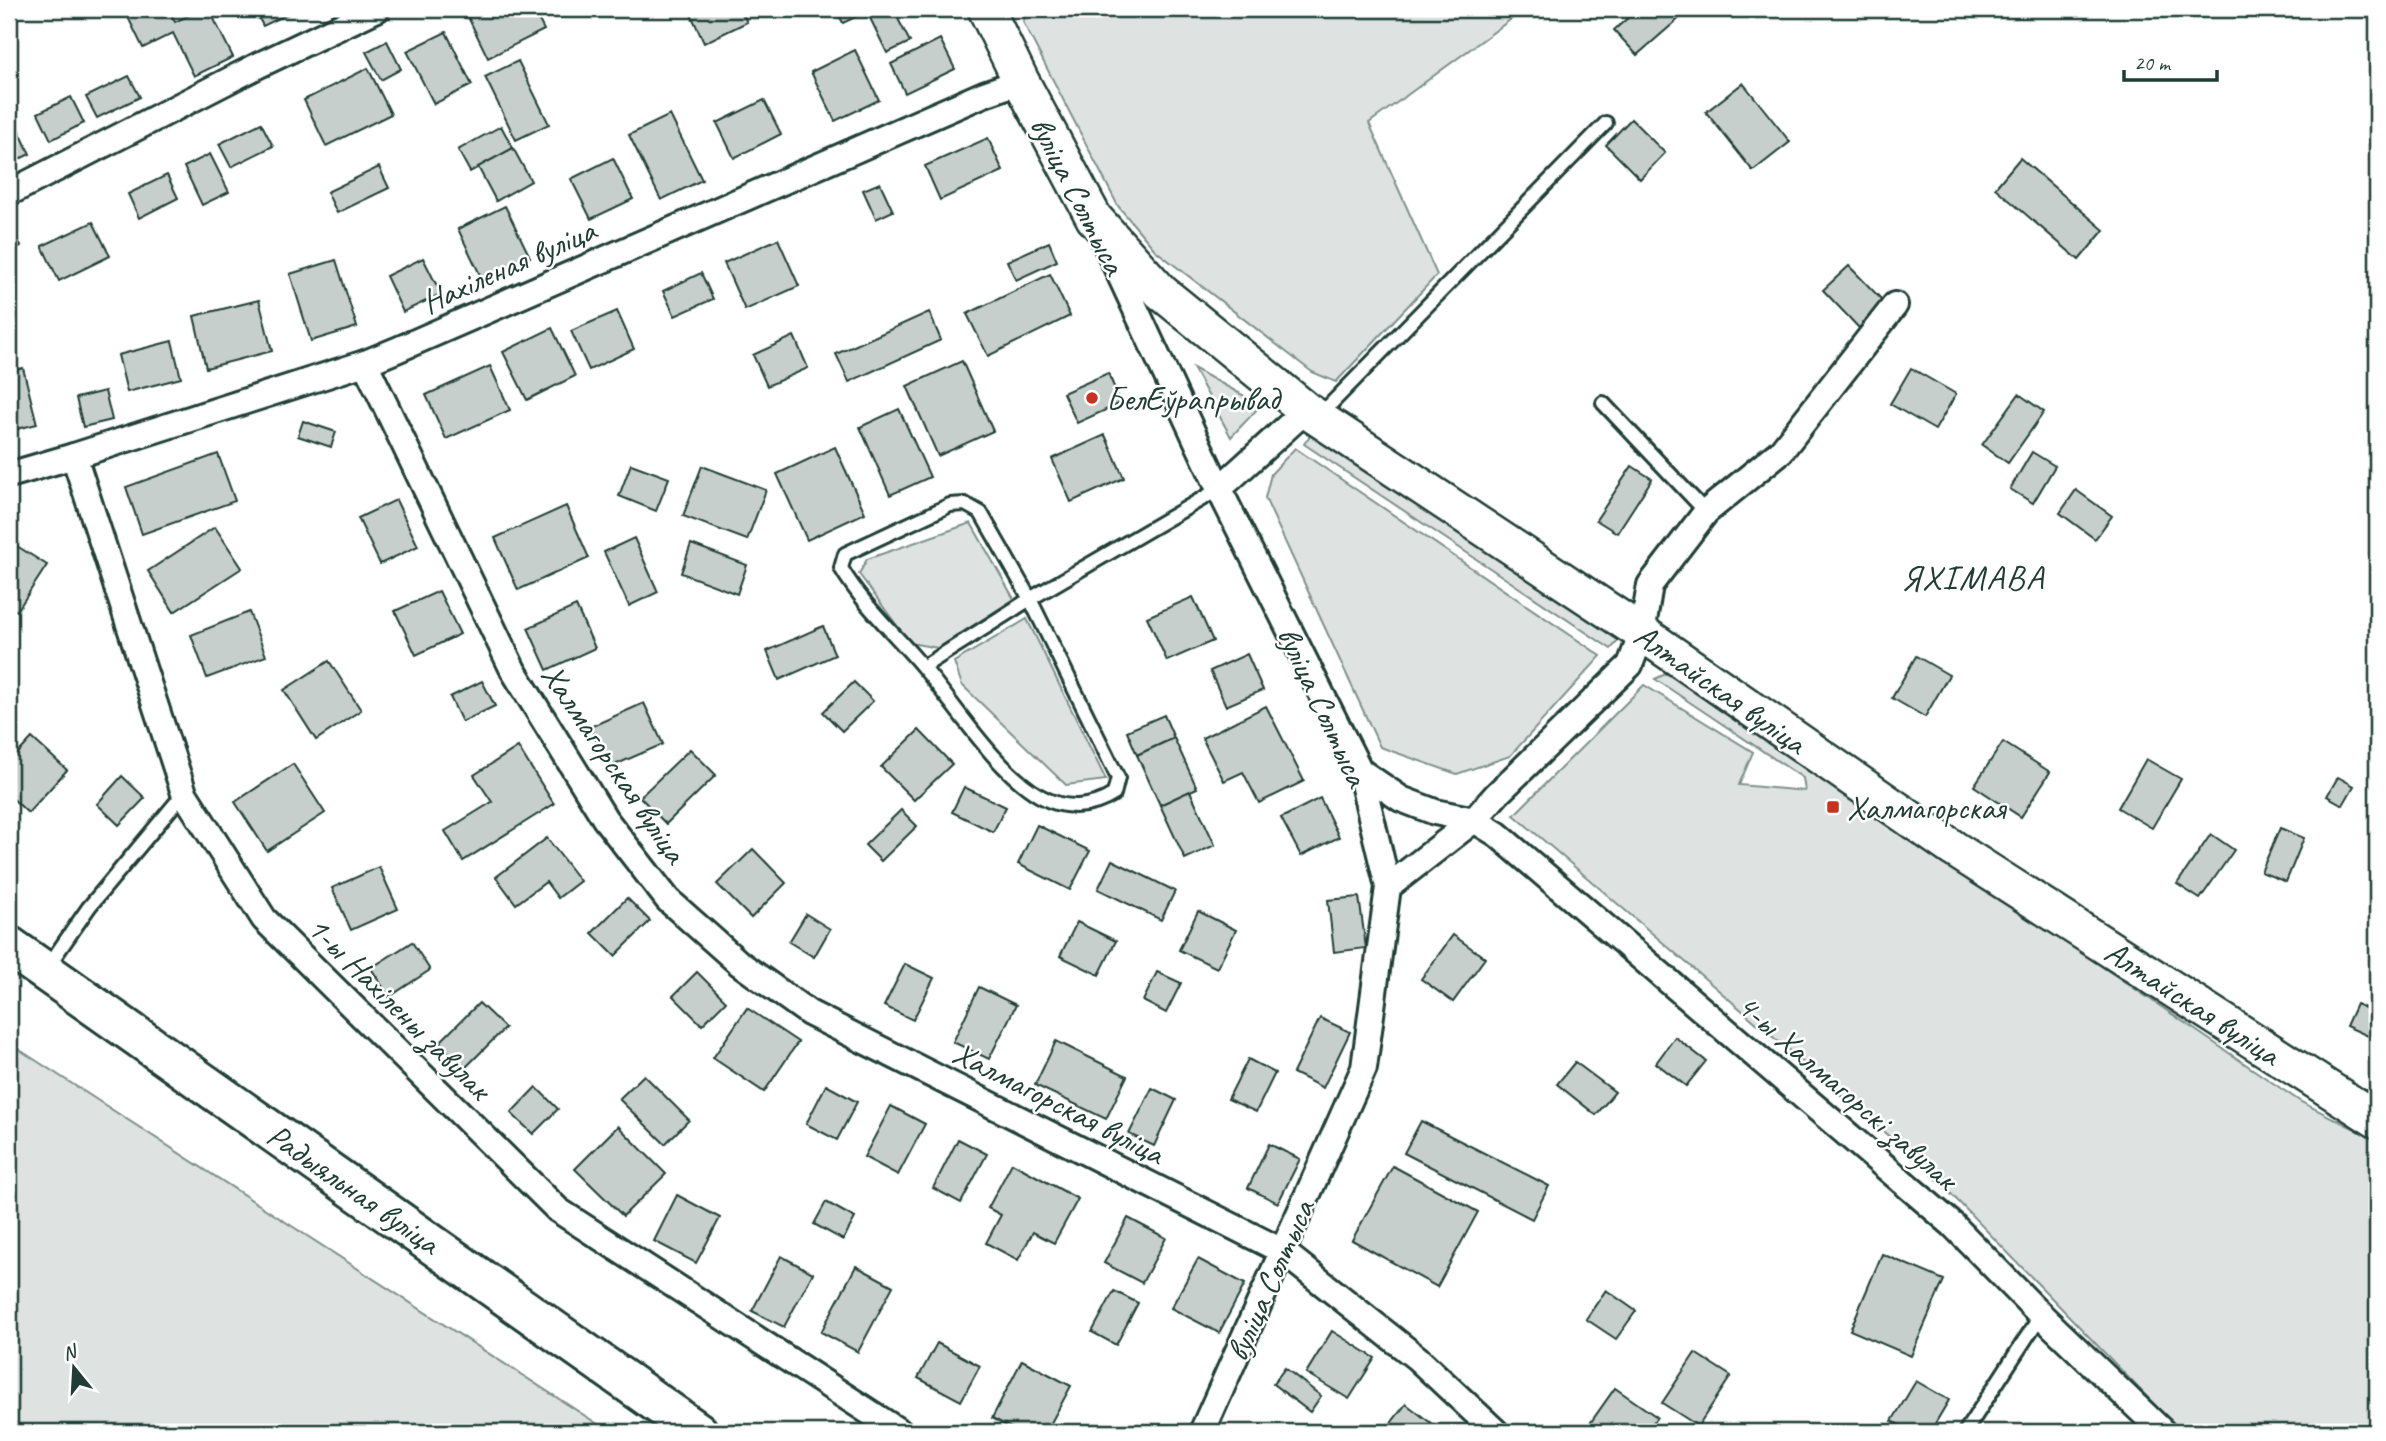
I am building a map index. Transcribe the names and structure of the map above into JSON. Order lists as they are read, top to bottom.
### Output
{
  "streets": {
    "main road": ["вуліца Солтыса", "Алтайская вуліца", "Радыяльная вуліца"],
    "street": [
      "Нахіленая вуліца",
      "Халмагорская вуліца",
      "1-ы Нахілены завулак",
      "4-ы Халмагорскі завулак"
    ]
  },
  "crossings": [
    ["вуліца Солтыса", "Нахіленая вуліца"],
    ["вуліца Солтыса", "Алтайская вуліца"],
    ["вуліца Солтыса", "Халмагорская вуліца"],
    ["Нахіленая вуліца", "Халмагорская вуліца"],
    ["Нахіленая вуліца", "1-ы Нахілены завулак"]
  ],
  "districts": ["ЯХІМАВА"],
  "places": {
    "other": ["БелЕўрапрывад"],
    "transit": ["Халмагорская"]
  },
  "scale_bar": "20 m",
  "north": "top"
}
